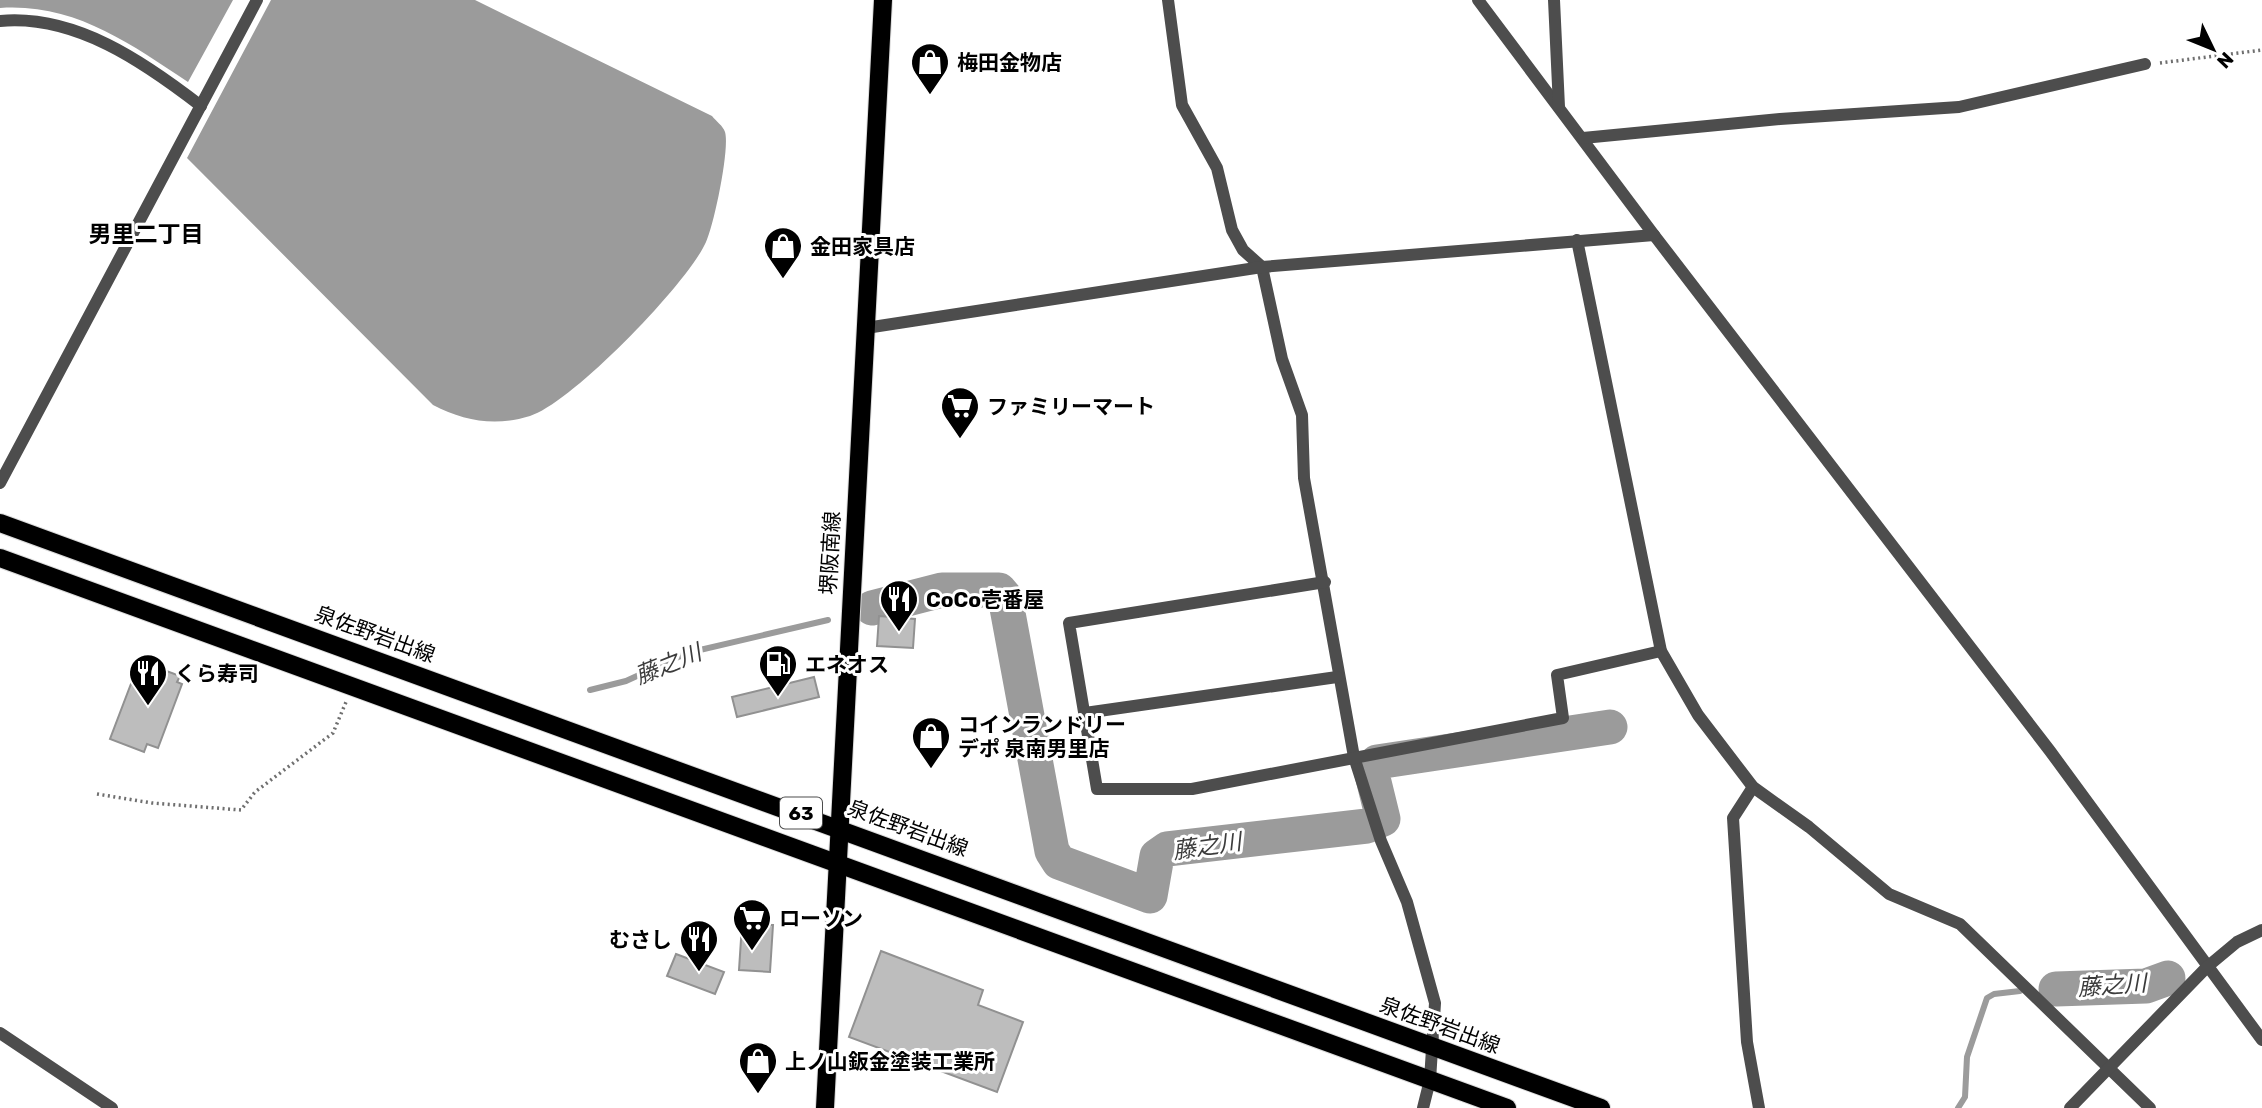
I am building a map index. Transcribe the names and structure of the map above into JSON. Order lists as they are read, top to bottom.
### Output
{
  "streets": {
    "main road": ["堺阪南線", "泉佐野岩出線", "63"]
  },
  "crossings": [
    ["堺阪南線", "泉佐野岩出線"],
    ["堺阪南線", "63"]
  ],
  "districts": ["男里二丁目"],
  "water": ["藤之川"],
  "places": {
    "shop": [
      "梅田金物店",
      "金田家具店",
      "コインランドリー デポ 泉南男里店",
      "上ノ山鈑金塗装工業所"
    ],
    "supermarket": ["ファミリーマート", "ローソン"],
    "restaurant": ["CoCo壱番屋", "くら寿司", "むさし"],
    "fuel station": ["エネオス"]
  },
  "north": "bottom right"
}
